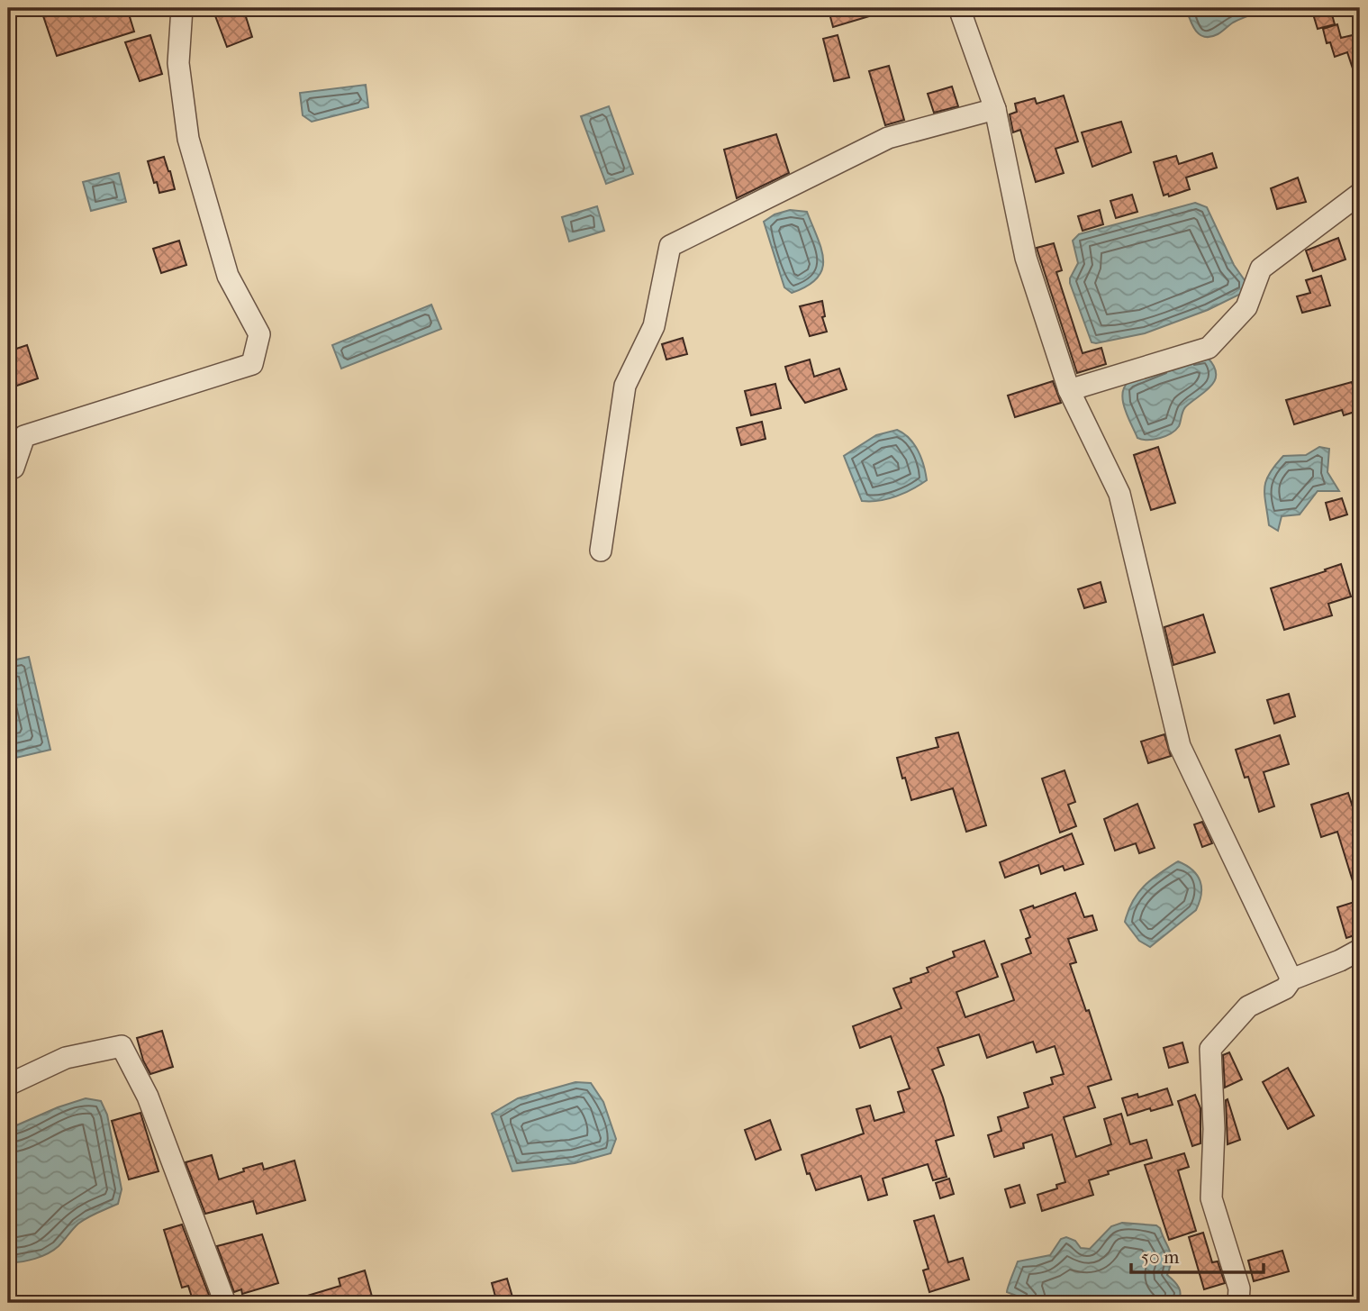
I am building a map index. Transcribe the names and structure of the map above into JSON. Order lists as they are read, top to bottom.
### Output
{
  "scale_bar": "50 m"
}
